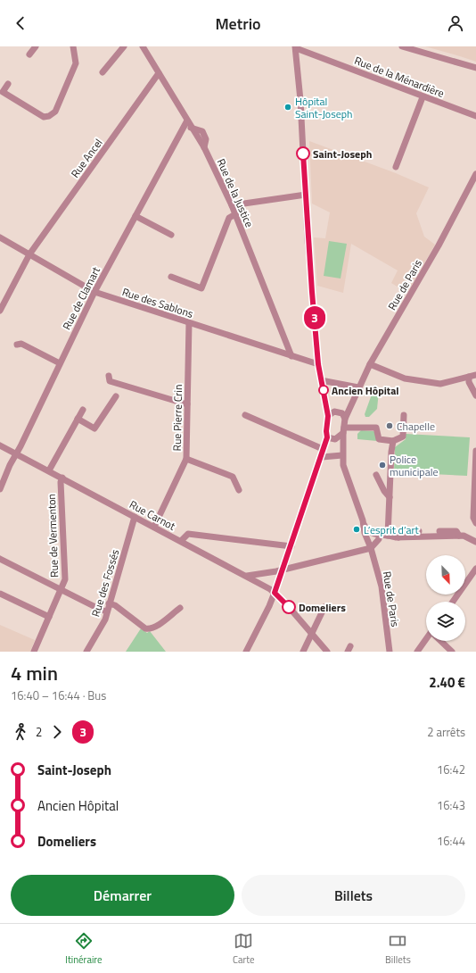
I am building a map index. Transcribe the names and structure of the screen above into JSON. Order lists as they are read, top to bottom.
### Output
{
  "streets": {
    "street": [
      "Rue de la Ménardière",
      "Rue Ancel",
      "Rue de la Justice",
      "Rue de Paris",
      "Rue de Clamart",
      "Rue des Sablons",
      "Rue Pierre Crin",
      "Rue Carnot",
      "Rue de Vermenton",
      "Rue des Fossés"
    ]
  },
  "crossings": [
    ["Rue Ancel", "Rue de la Justice"],
    ["Rue Ancel", "Rue des Sablons"],
    ["Rue de la Justice", "Rue de Clamart"],
    ["Rue de la Justice", "Rue des Sablons"],
    ["Rue de Clamart", "Rue des Sablons"],
    ["Rue de Clamart", "Rue Carnot"],
    ["Rue des Sablons", "Rue Pierre Crin"],
    ["Rue Pierre Crin", "Rue Carnot"],
    ["Rue Carnot", "Rue de Vermenton"],
    ["Rue Carnot", "Rue des Fossés"]
  ],
  "places": [
    "Hôpital Saint-Joseph",
    "Saint-Joseph",
    "Ancien Hôpital",
    "Chapelle",
    "Police municipale",
    "L’esprit d’art",
    "Domeliers"
  ],
  "lines": ["bus line 3"],
  "north": "bottom right",
  "page": {
    "header": "Metrio",
    "on_map": "3",
    "heading": ["4 min", "16:40 – 16:44 · Bus", "2.40 €"],
    "legs": ["2", "3", "2 arrêts"],
    "list": [
      {
        "name": "Saint-Joseph",
        "value": "16:42"
      },
      {
        "name": "Ancien Hôpital",
        "value": "16:43"
      },
      {
        "name": "Domeliers",
        "value": "16:44"
      }
    ],
    "buttons": ["Démarrer", "Billets"],
    "tabs": ["Itinéraire", "Carte", "Billets"]
  }
}
